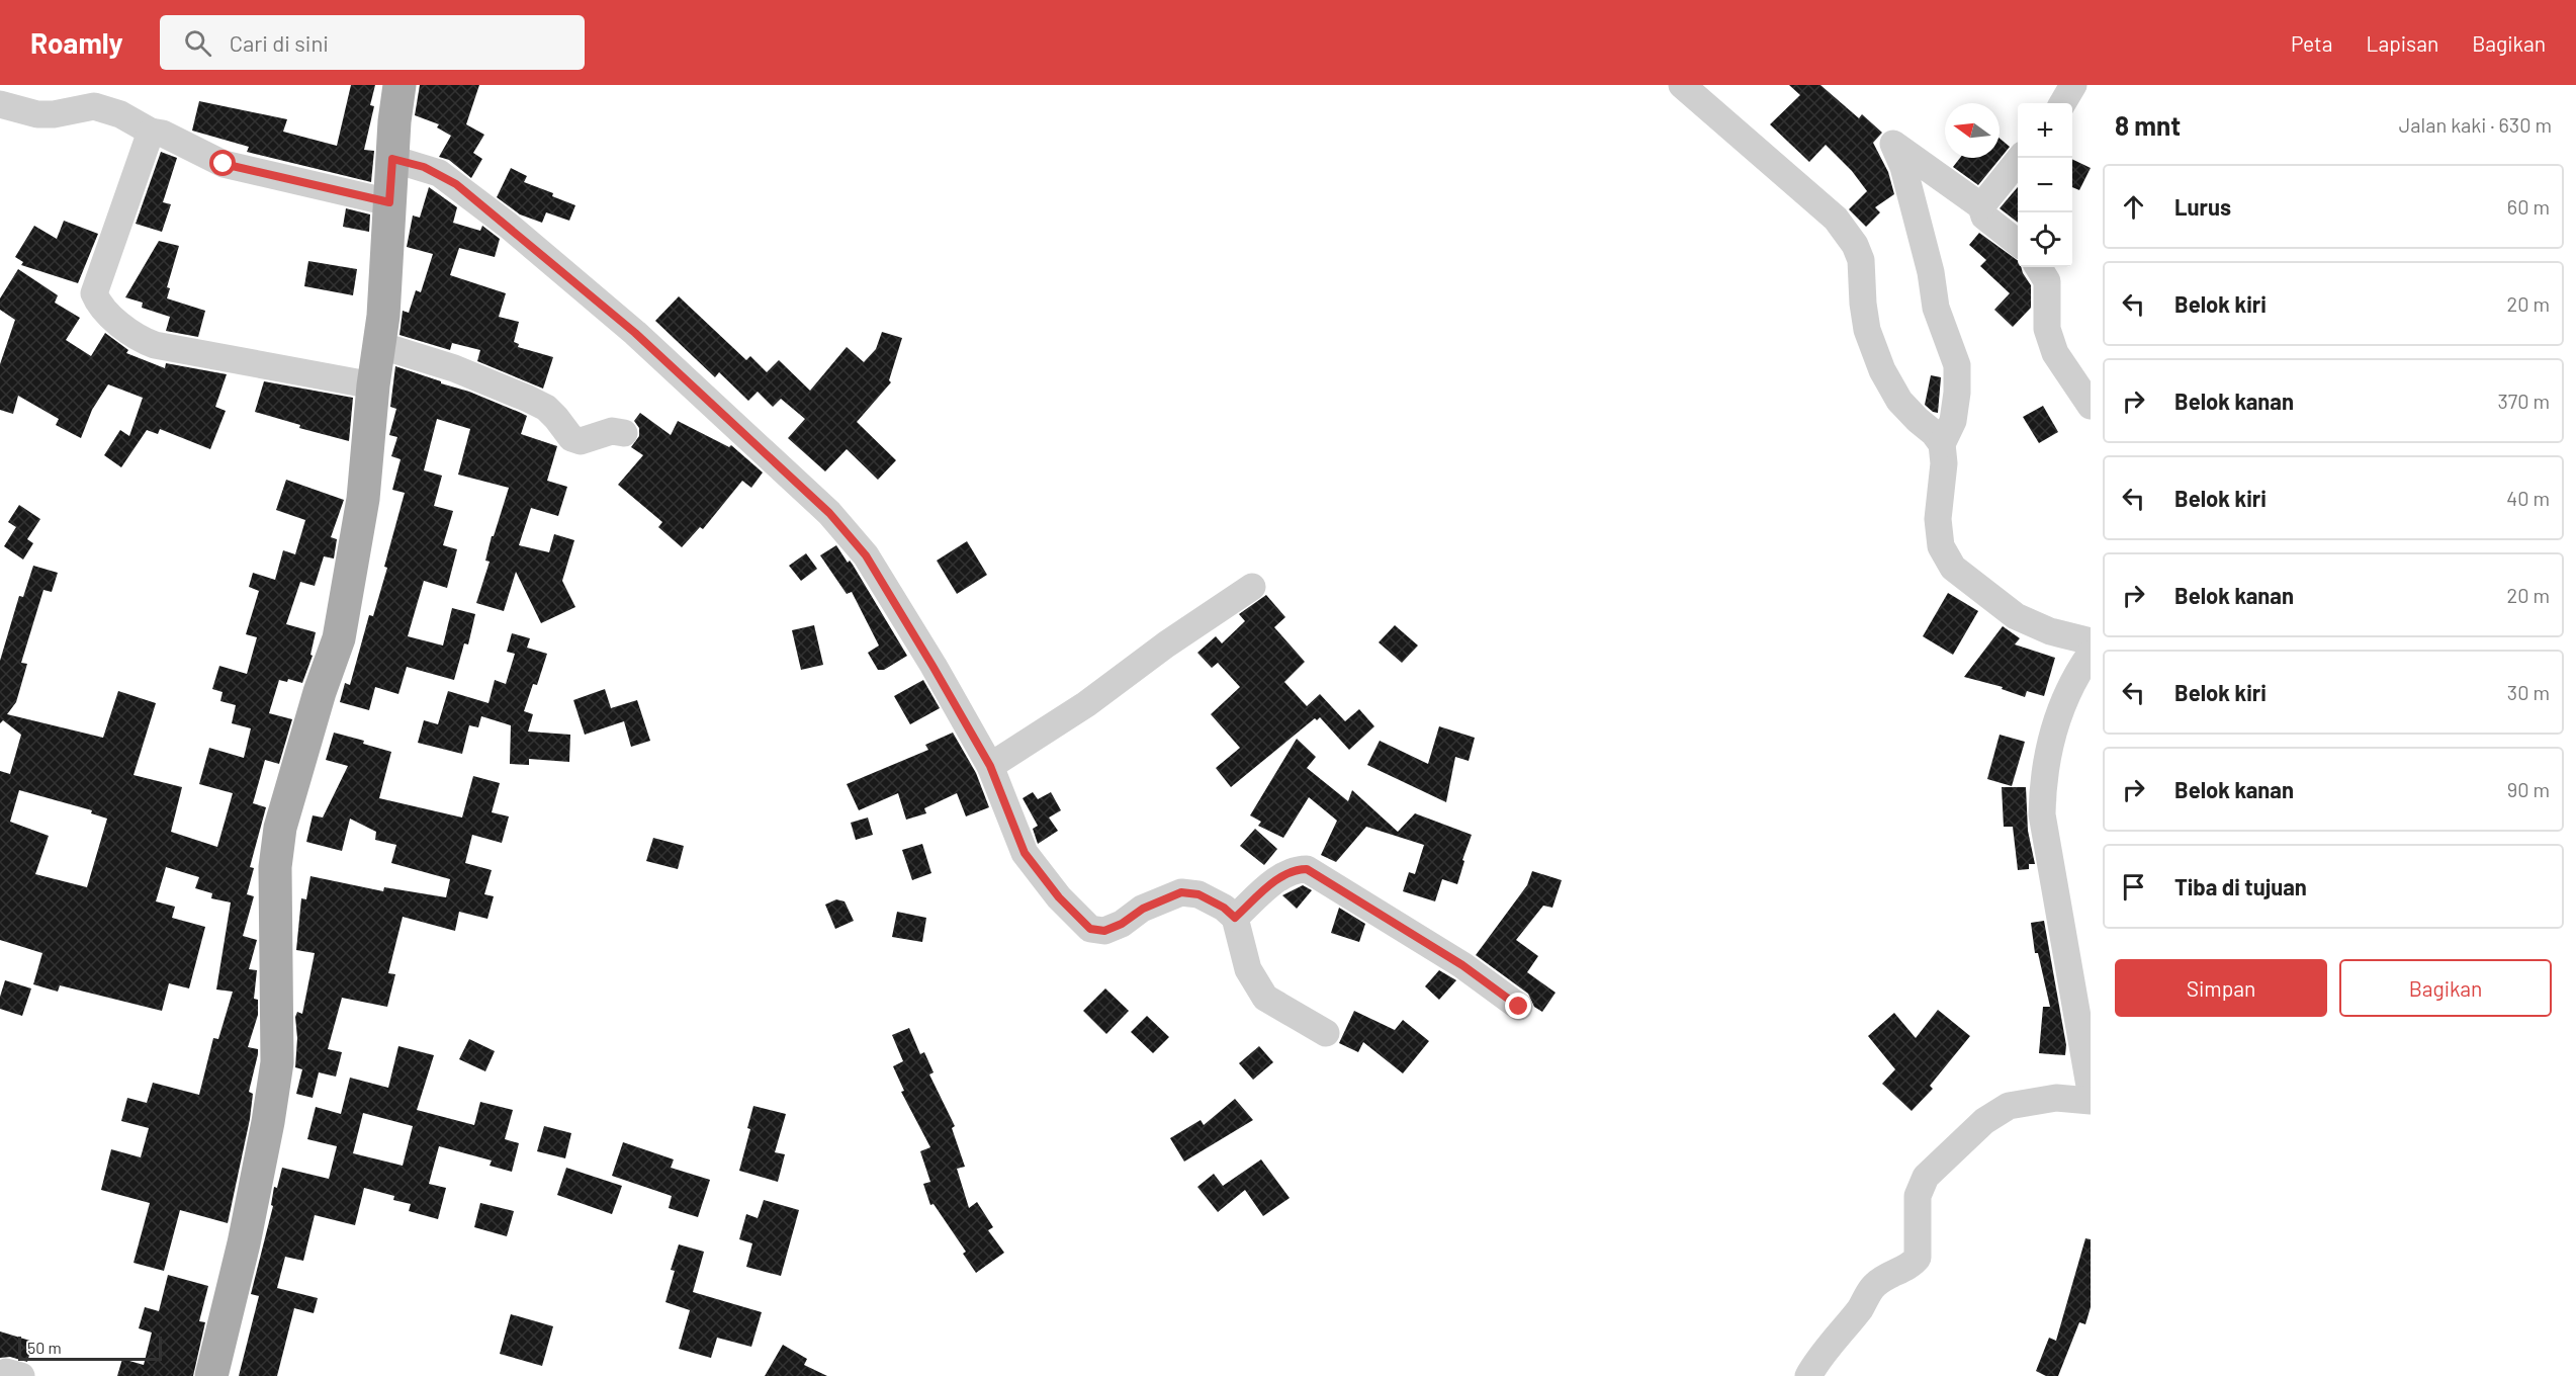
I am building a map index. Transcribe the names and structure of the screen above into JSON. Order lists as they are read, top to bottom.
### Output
{
  "scale_bar": "50 m",
  "north": "left",
  "page": {
    "header": "Roamly",
    "search": "Cari di sini",
    "nav": ["Peta", "Lapisan", "Bagikan"],
    "heading": ["8 mnt", "Jalan kaki · 630 m"],
    "map_buttons": ["+", "−"],
    "list": [
      ["Lurus", "60 m"],
      ["Belok kiri", "20 m"],
      ["Belok kanan", "370 m"],
      ["Belok kiri", "40 m"],
      ["Belok kanan", "20 m"],
      ["Belok kiri", "30 m"],
      ["Belok kanan", "90 m"],
      "Tiba di tujuan"
    ],
    "buttons": ["Simpan", "Bagikan"],
    "scale": "50 m"
  }
}
